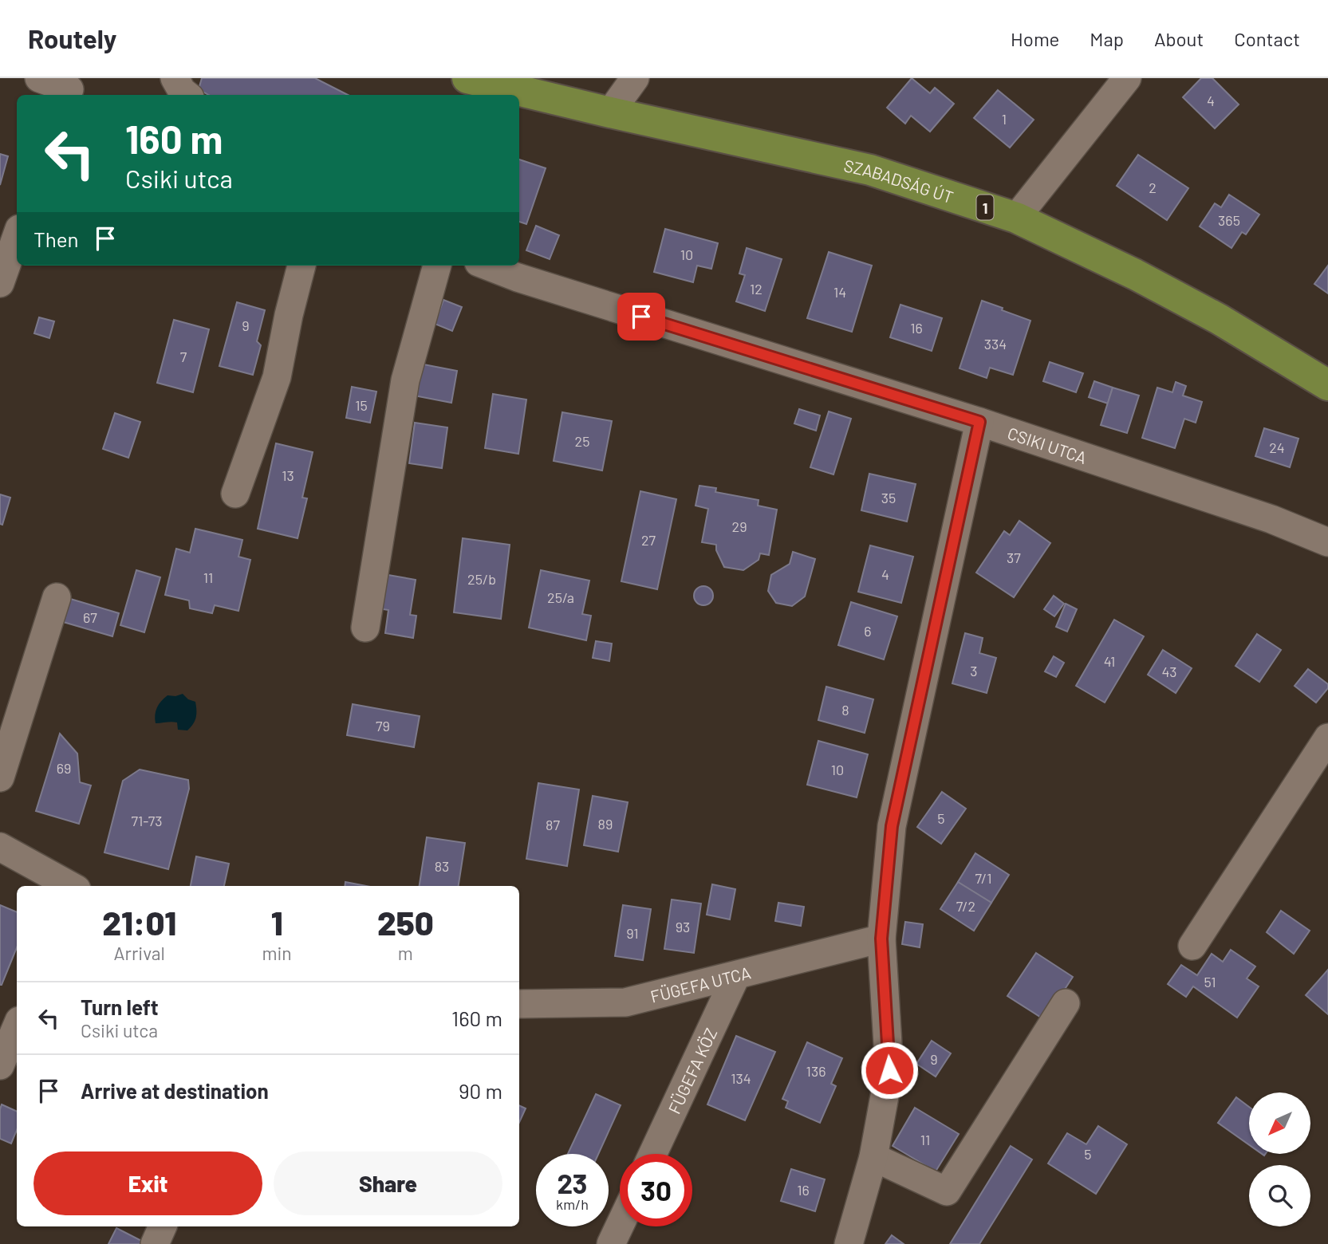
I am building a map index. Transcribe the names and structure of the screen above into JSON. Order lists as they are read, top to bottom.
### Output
{
  "streets": {
    "main road": ["SZABADSÁG ÚT", "1"],
    "street": ["CSIKI UTCA", "FÜGEFA UTCA", "FÜGEFA KÖZ"]
  },
  "crossings": [
    ["FÜGEFA UTCA", "FÜGEFA KÖZ"]
  ],
  "house_numbers": [
    "4",
    "1",
    "2",
    "365",
    "10",
    "12",
    "14",
    "9",
    "16",
    "334",
    "7",
    "15",
    "25",
    "24",
    "13",
    "35",
    "29",
    "27",
    "37",
    "4",
    "11",
    "25/b",
    "25/a",
    "67",
    "6",
    "41",
    "3",
    "43",
    "8",
    "79",
    "69",
    "10",
    "5",
    "71-73",
    "89",
    "87",
    "83",
    "7/1",
    "7/2",
    "93",
    "91",
    "51",
    "9",
    "136",
    "134",
    "11",
    "5",
    "16"
  ],
  "north": "bottom left",
  "page": {
    "header": "Routely",
    "nav": [
      "Home",
      "Map",
      "About",
      "Contact"
    ],
    "turn": ["160 m", "Csiki utca"],
    "then": "Then",
    "eta": [
      "21:01",
      "Arrival",
      "1",
      "min",
      "250",
      "m"
    ],
    "list": [
      {
        "name": "Turn left",
        "note": "Csiki utca",
        "value": "160 m"
      },
      {
        "name": "Arrive at destination",
        "value": "90 m"
      }
    ],
    "buttons": ["Exit", "Share"],
    "speed": "23 km/h",
    "limit": "30"
  }
}
